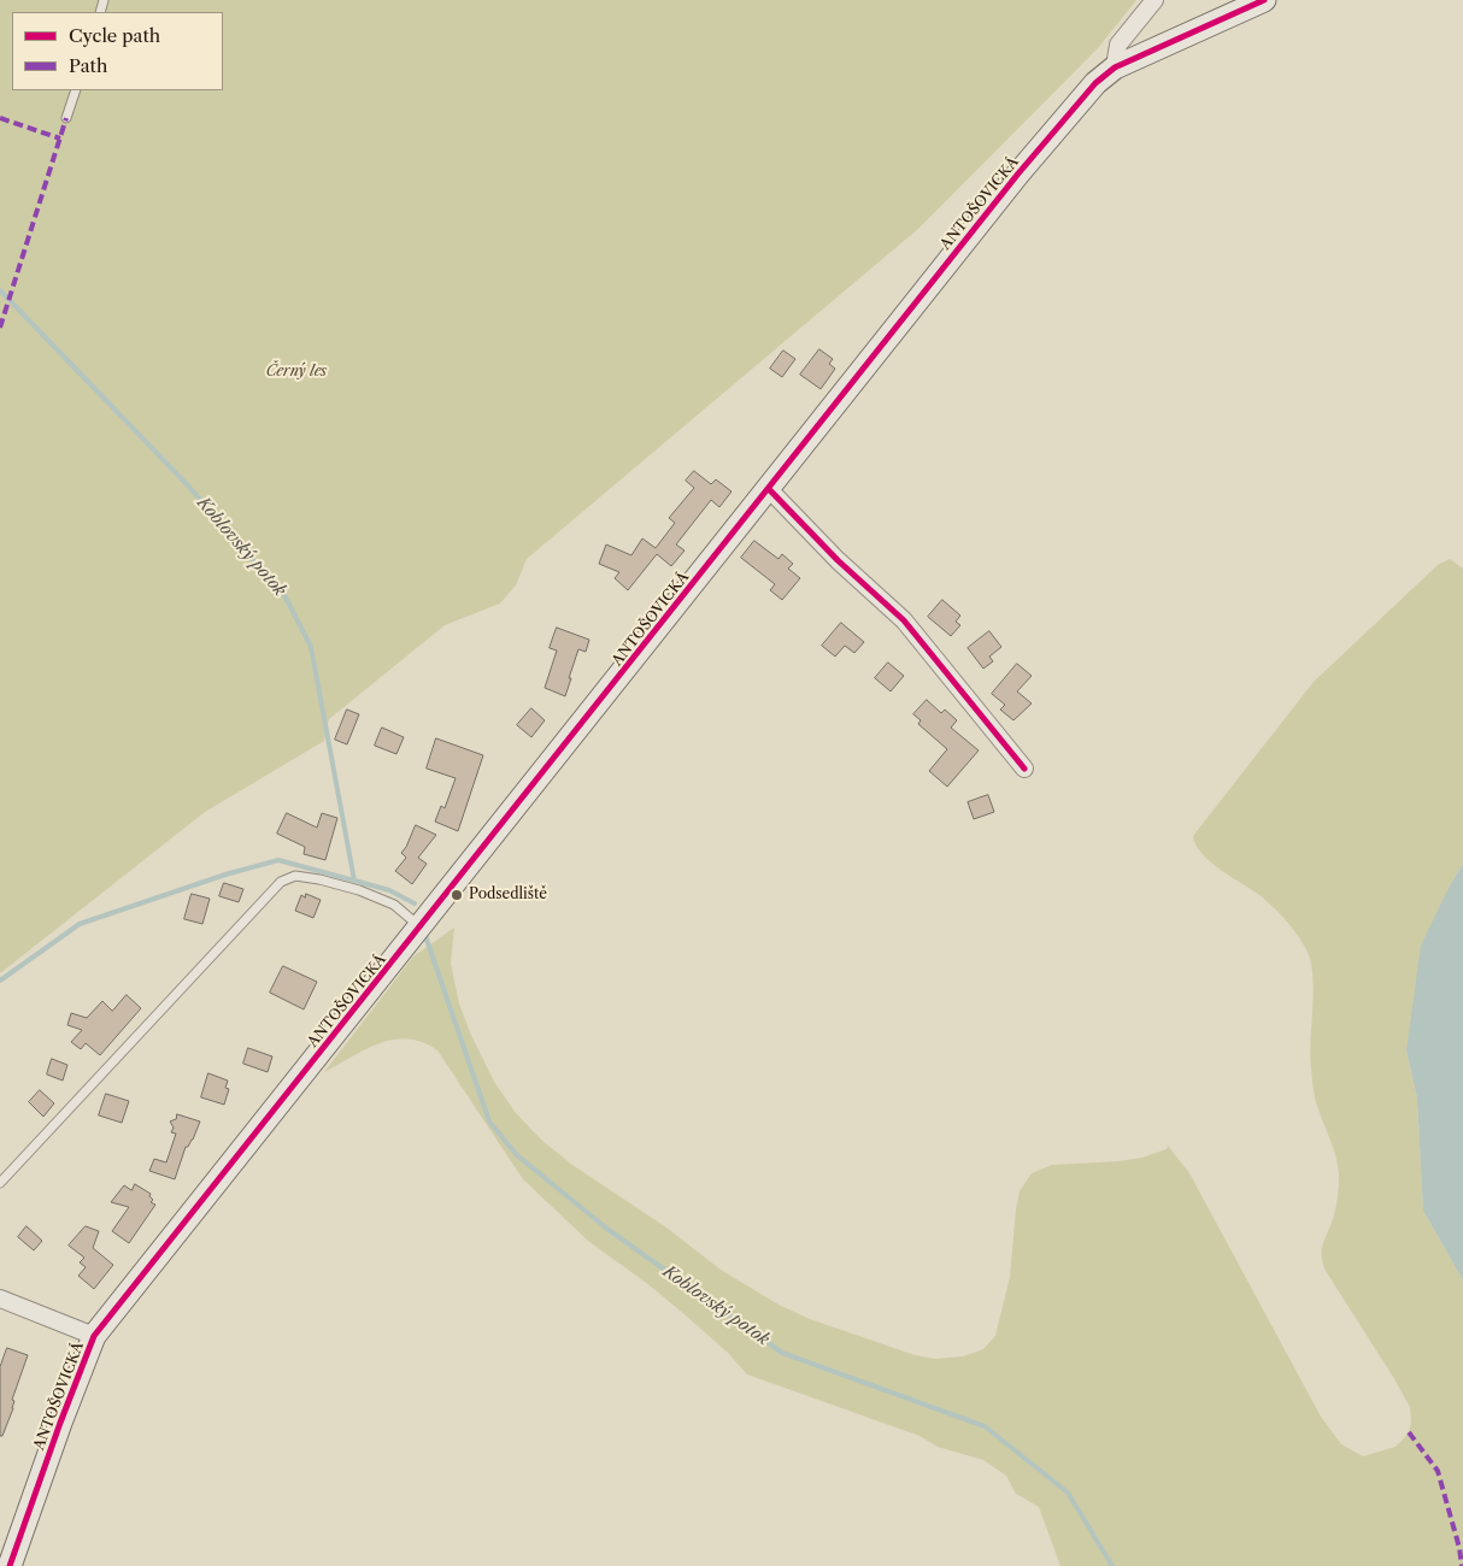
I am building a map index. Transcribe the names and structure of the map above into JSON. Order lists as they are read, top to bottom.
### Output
{
  "streets": {
    "street": ["ANTOŠOVICKÁ"]
  },
  "water": ["Koblovský potok"],
  "parks": ["Černý les"],
  "places": ["Podsedliště"],
  "legend": ["Cycle path", "Path"]
}
